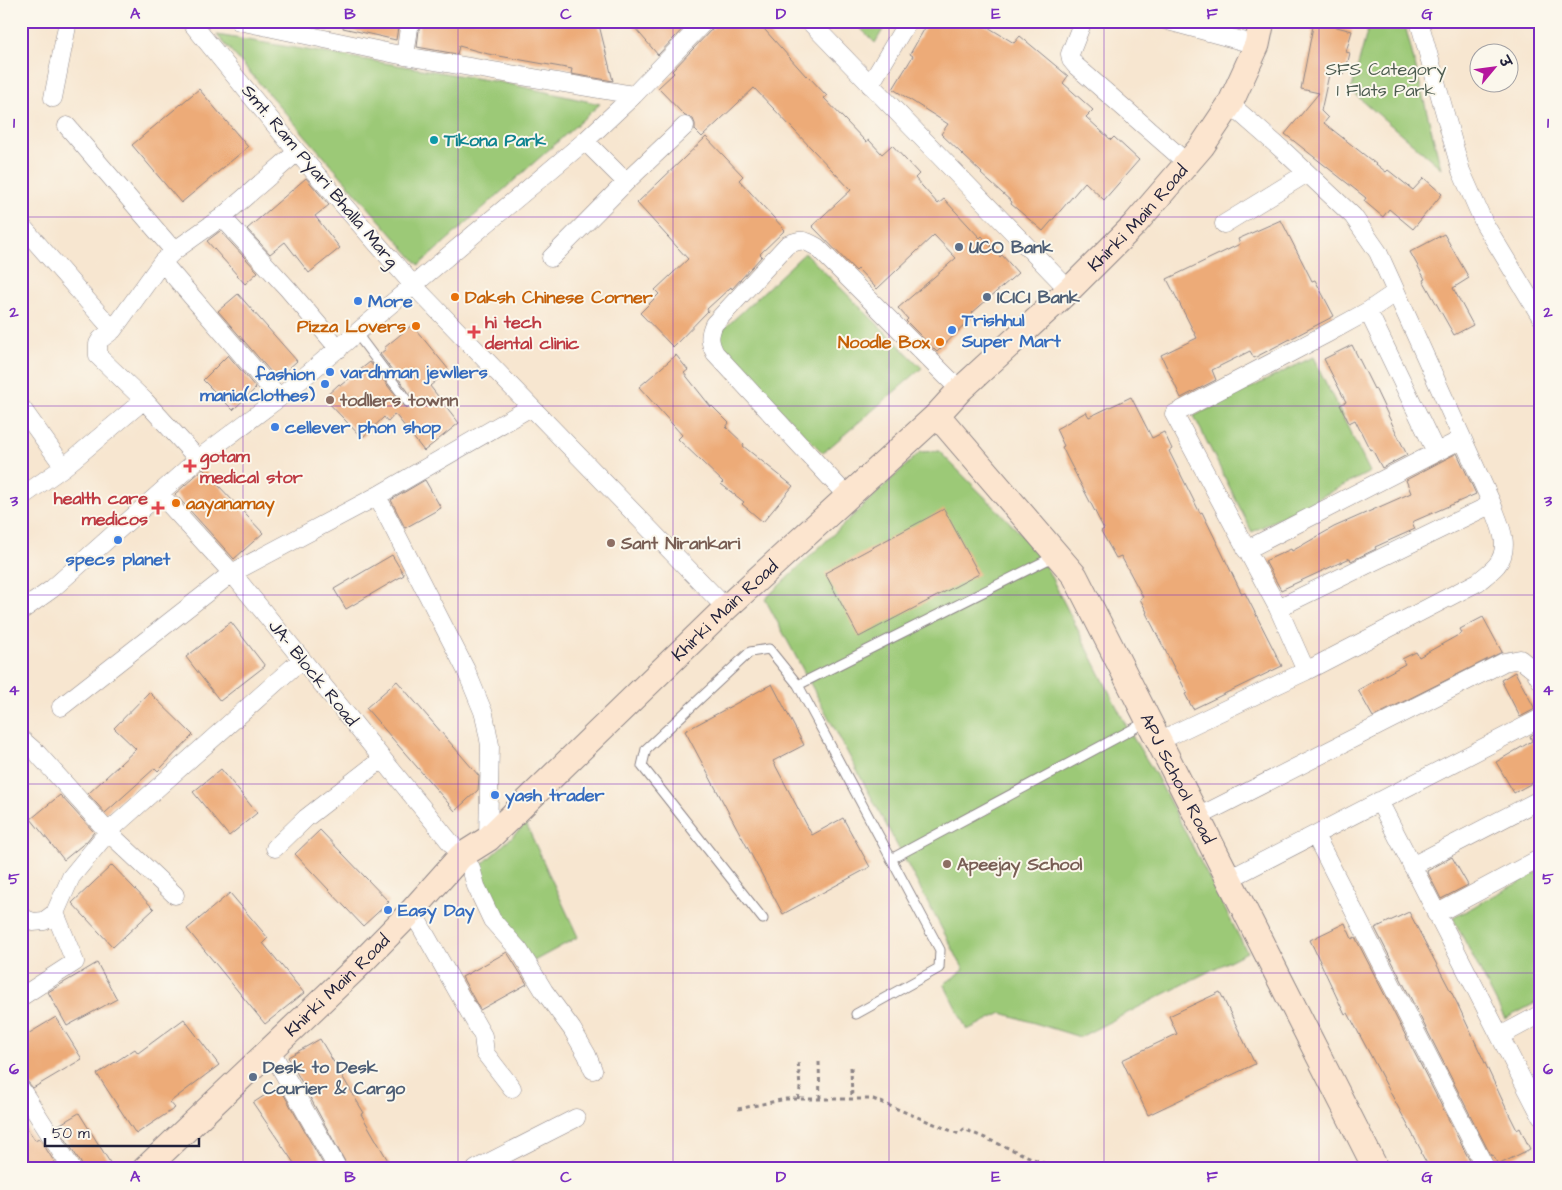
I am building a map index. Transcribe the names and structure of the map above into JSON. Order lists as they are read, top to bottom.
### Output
{
  "streets": {
    "street": [
      "Smt. Ram Pyari Bhalla Marg",
      "Khirki Main Road",
      "JA- Block Road",
      "APJ School Road"
    ]
  },
  "crossings": [
    ["Smt. Ram Pyari Bhalla Marg", "Khirki Main Road"],
    ["Khirki Main Road", "JA- Block Road"],
    ["Khirki Main Road", "APJ School Road"]
  ],
  "parks": ["SFS Category 1 Flats Park"],
  "places": {
    "other": [
      "Tikona Park",
      "UCO Bank",
      "Daksh Chinese Corner",
      "ICICI Bank",
      "More",
      "Pizza Lovers",
      "Trishhul Super Mart",
      "Noodle Box",
      "vardhman jewllers",
      "fashion mania(clothes)",
      "todllers townn",
      "cellever phon shop",
      "aayanamay",
      "specs planet",
      "Sant Nirankari",
      "yash trader",
      "Apeejay School",
      "Easy Day",
      "Desk to Desk Courier & Cargo"
    ],
    "health": ["hi tech dental clinic", "gotam medical stor", "health care medicos"]
  },
  "scale_bar": "50 m",
  "north": "top right",
  "grid": {
    "columns": [
      "A",
      "B",
      "C",
      "D",
      "E",
      "F",
      "G"
    ],
    "rows": [
      "1",
      "2",
      "3",
      "4",
      "5",
      "6"
    ]
  }
}
